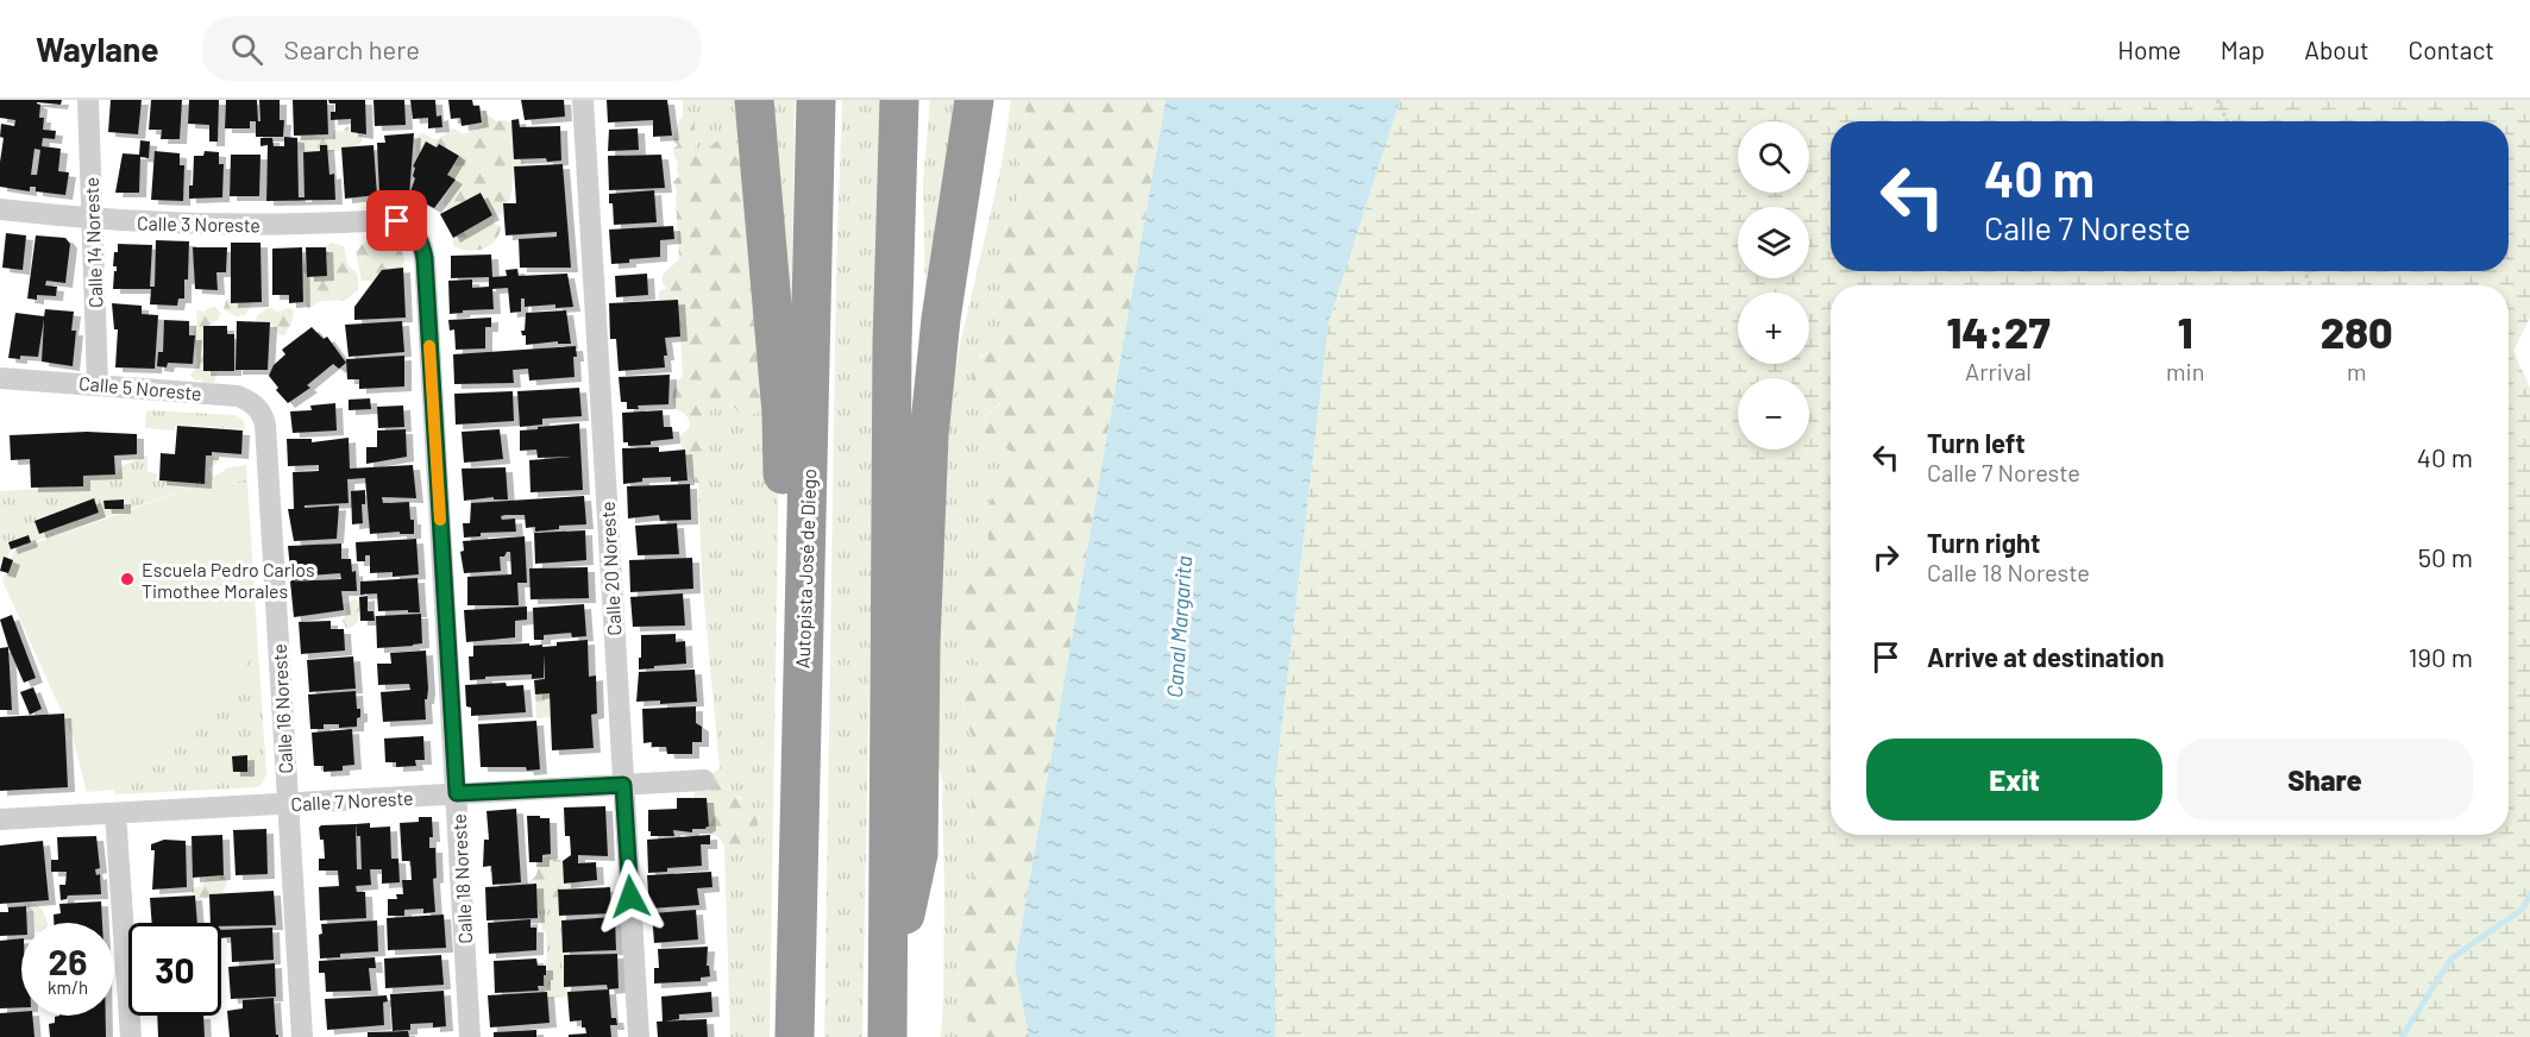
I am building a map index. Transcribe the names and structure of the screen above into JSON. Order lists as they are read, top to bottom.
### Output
{
  "streets": {
    "highway": ["Autopista José de Diego"],
    "street": [
      "Calle 3 Noreste",
      "Calle 14 Noreste",
      "Calle 5 Noreste",
      "Calle 20 Noreste",
      "Calle 16 Noreste",
      "Calle 7 Noreste",
      "Calle 18 Noreste"
    ]
  },
  "crossings": [
    ["Calle 3 Noreste", "Calle 14 Noreste"],
    ["Calle 3 Noreste", "Calle 18 Noreste"],
    ["Calle 14 Noreste", "Calle 5 Noreste"],
    ["Calle 5 Noreste", "Calle 16 Noreste"],
    ["Calle 20 Noreste", "Calle 7 Noreste"],
    ["Calle 16 Noreste", "Calle 7 Noreste"],
    ["Calle 7 Noreste", "Calle 18 Noreste"]
  ],
  "water": ["Canal Margarita"],
  "places": ["Escuela Pedro Carlos Timothee Morales"],
  "page": {
    "header": "Waylane",
    "search": "Search here",
    "nav": [
      "Home",
      "Map",
      "About",
      "Contact"
    ],
    "map_buttons": ["+", "−"],
    "turn": ["40 m", "Calle 7 Noreste"],
    "eta": [
      "14:27",
      "Arrival",
      "1",
      "min",
      "280",
      "m"
    ],
    "list": [
      {
        "name": "Turn left",
        "note": "Calle 7 Noreste",
        "value": "40 m"
      },
      {
        "name": "Turn right",
        "note": "Calle 18 Noreste",
        "value": "50 m"
      },
      {
        "name": "Arrive at destination",
        "value": "190 m"
      }
    ],
    "buttons": ["Exit", "Share"],
    "speed": "26 km/h",
    "limit": "30"
  }
}
